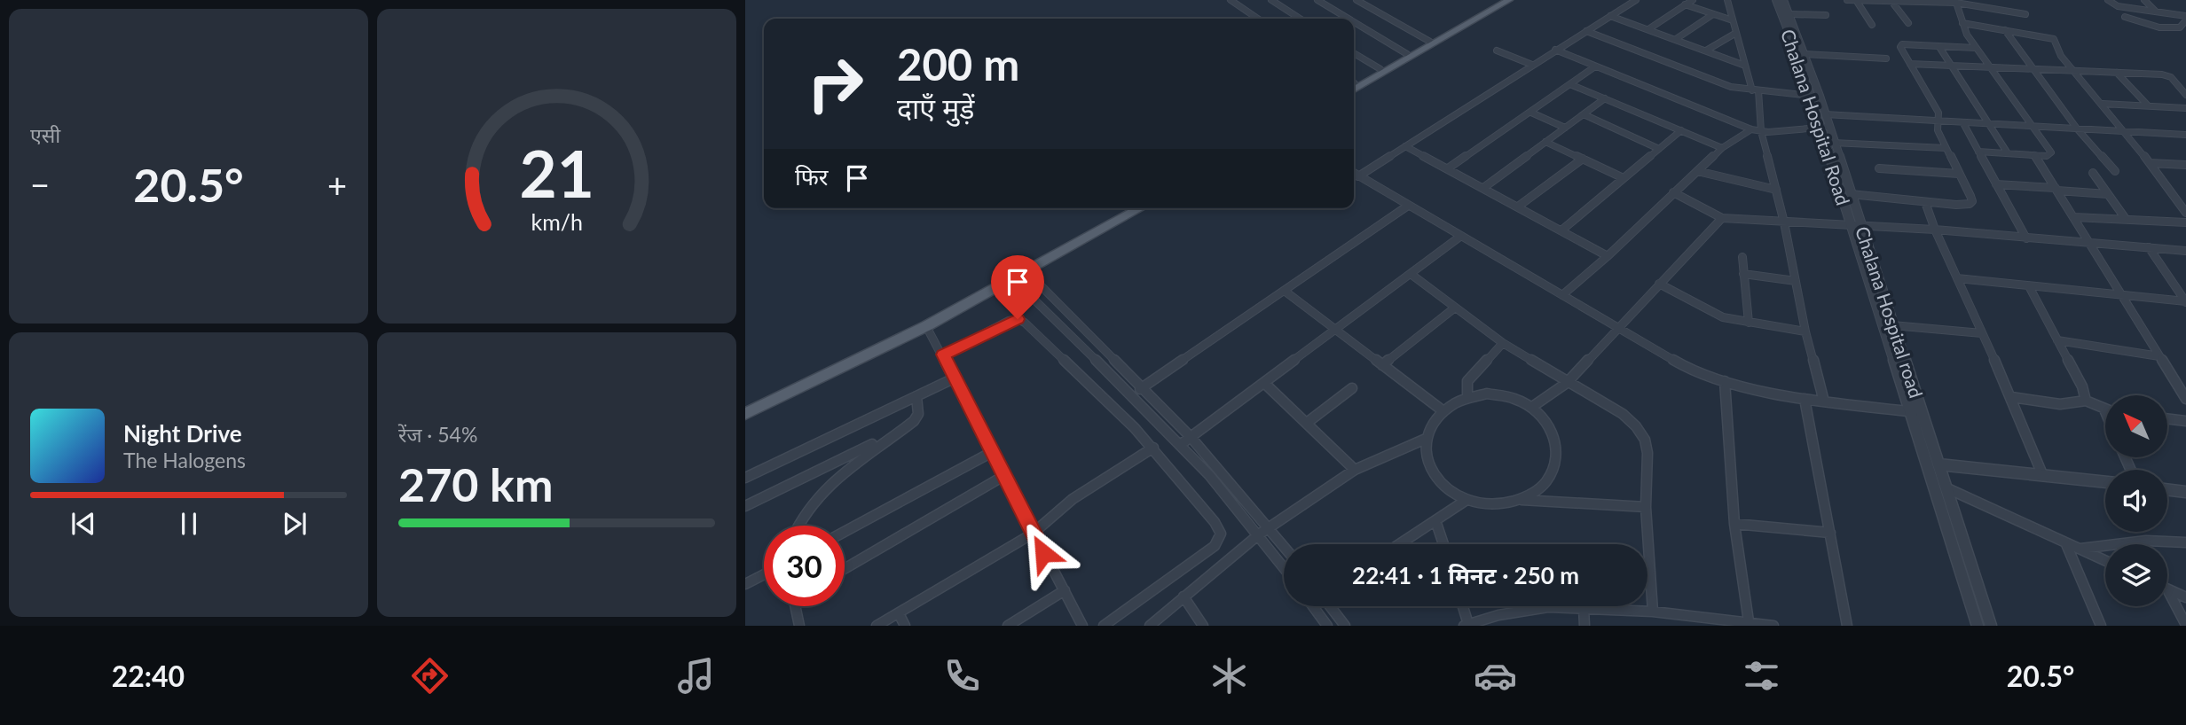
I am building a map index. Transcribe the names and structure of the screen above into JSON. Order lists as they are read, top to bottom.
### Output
{
  "streets": {
    "street": ["Chalana Hospital Road", "Chalana Hospital road"]
  },
  "crossings": [
    ["Chalana Hospital Road", "Chalana Hospital road"]
  ],
  "north": "top left",
  "page": {
    "tile": [
      "एसी",
      ["रेंज · 54%", "270 km"]
    ],
    "turn": ["200 m", "दाएँ मुड़ें"],
    "then": "फिर",
    "heat": ["−", "20.5°", "+"],
    "song": ["Night Drive", "The Halogens"],
    "limit": "30",
    "trip": "22:41 · 1 मिनट · 250 m",
    "tabs": ["22:40", "20.5°"],
    "gauge": ["21", "km/h"]
  }
}
